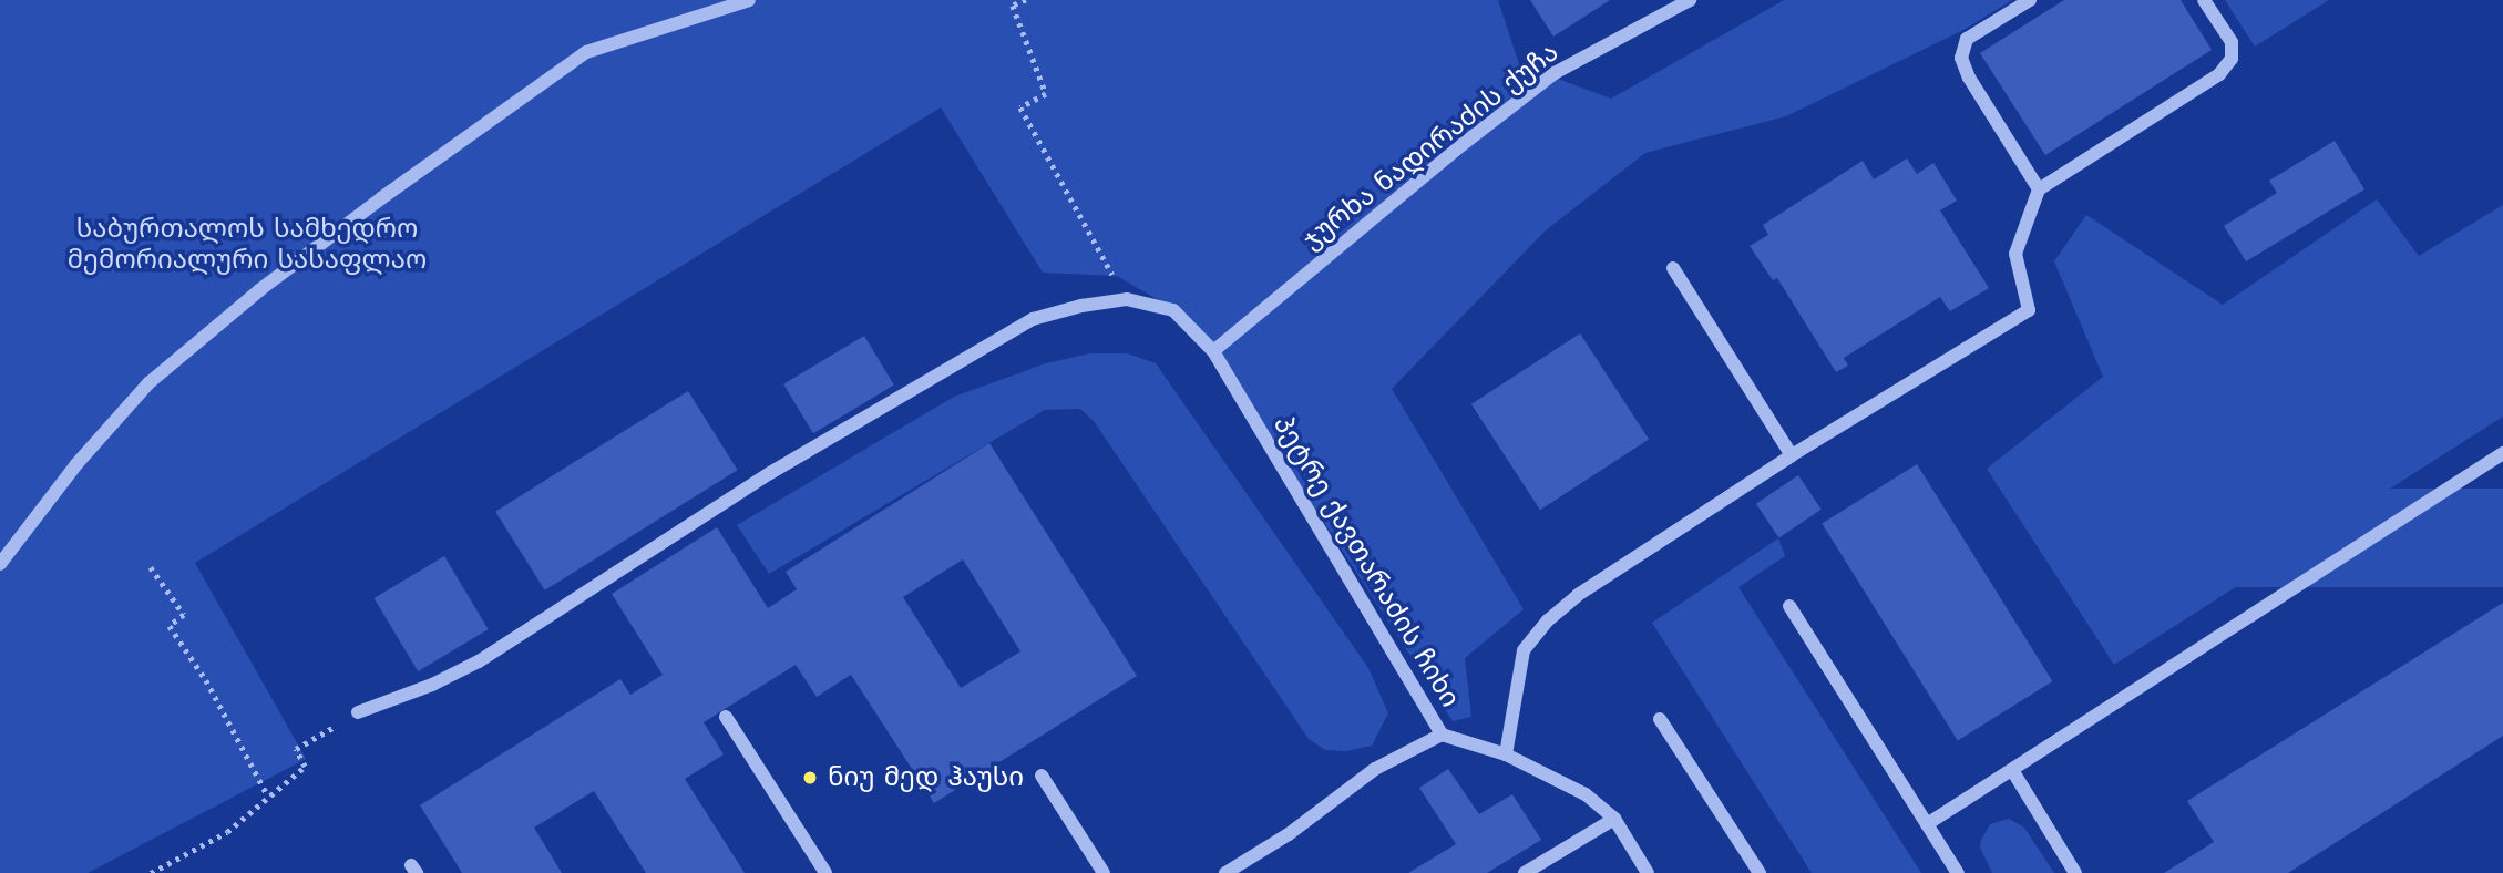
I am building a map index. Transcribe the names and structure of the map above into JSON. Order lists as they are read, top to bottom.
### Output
{
  "streets": {
    "street": ["ჯურხა ნადირაძის ქუჩა", "პეტრე ქავთარაძის ჩიხი"]
  },
  "crossings": [
    ["ჯურხა ნადირაძის ქუჩა", "პეტრე ქავთარაძის ჩიხი"]
  ],
  "parks": ["საბურთალოს სამხედრო მემორიალური სასაფლაო"],
  "places": ["ნიუ მედ ჰაუსი"]
}
